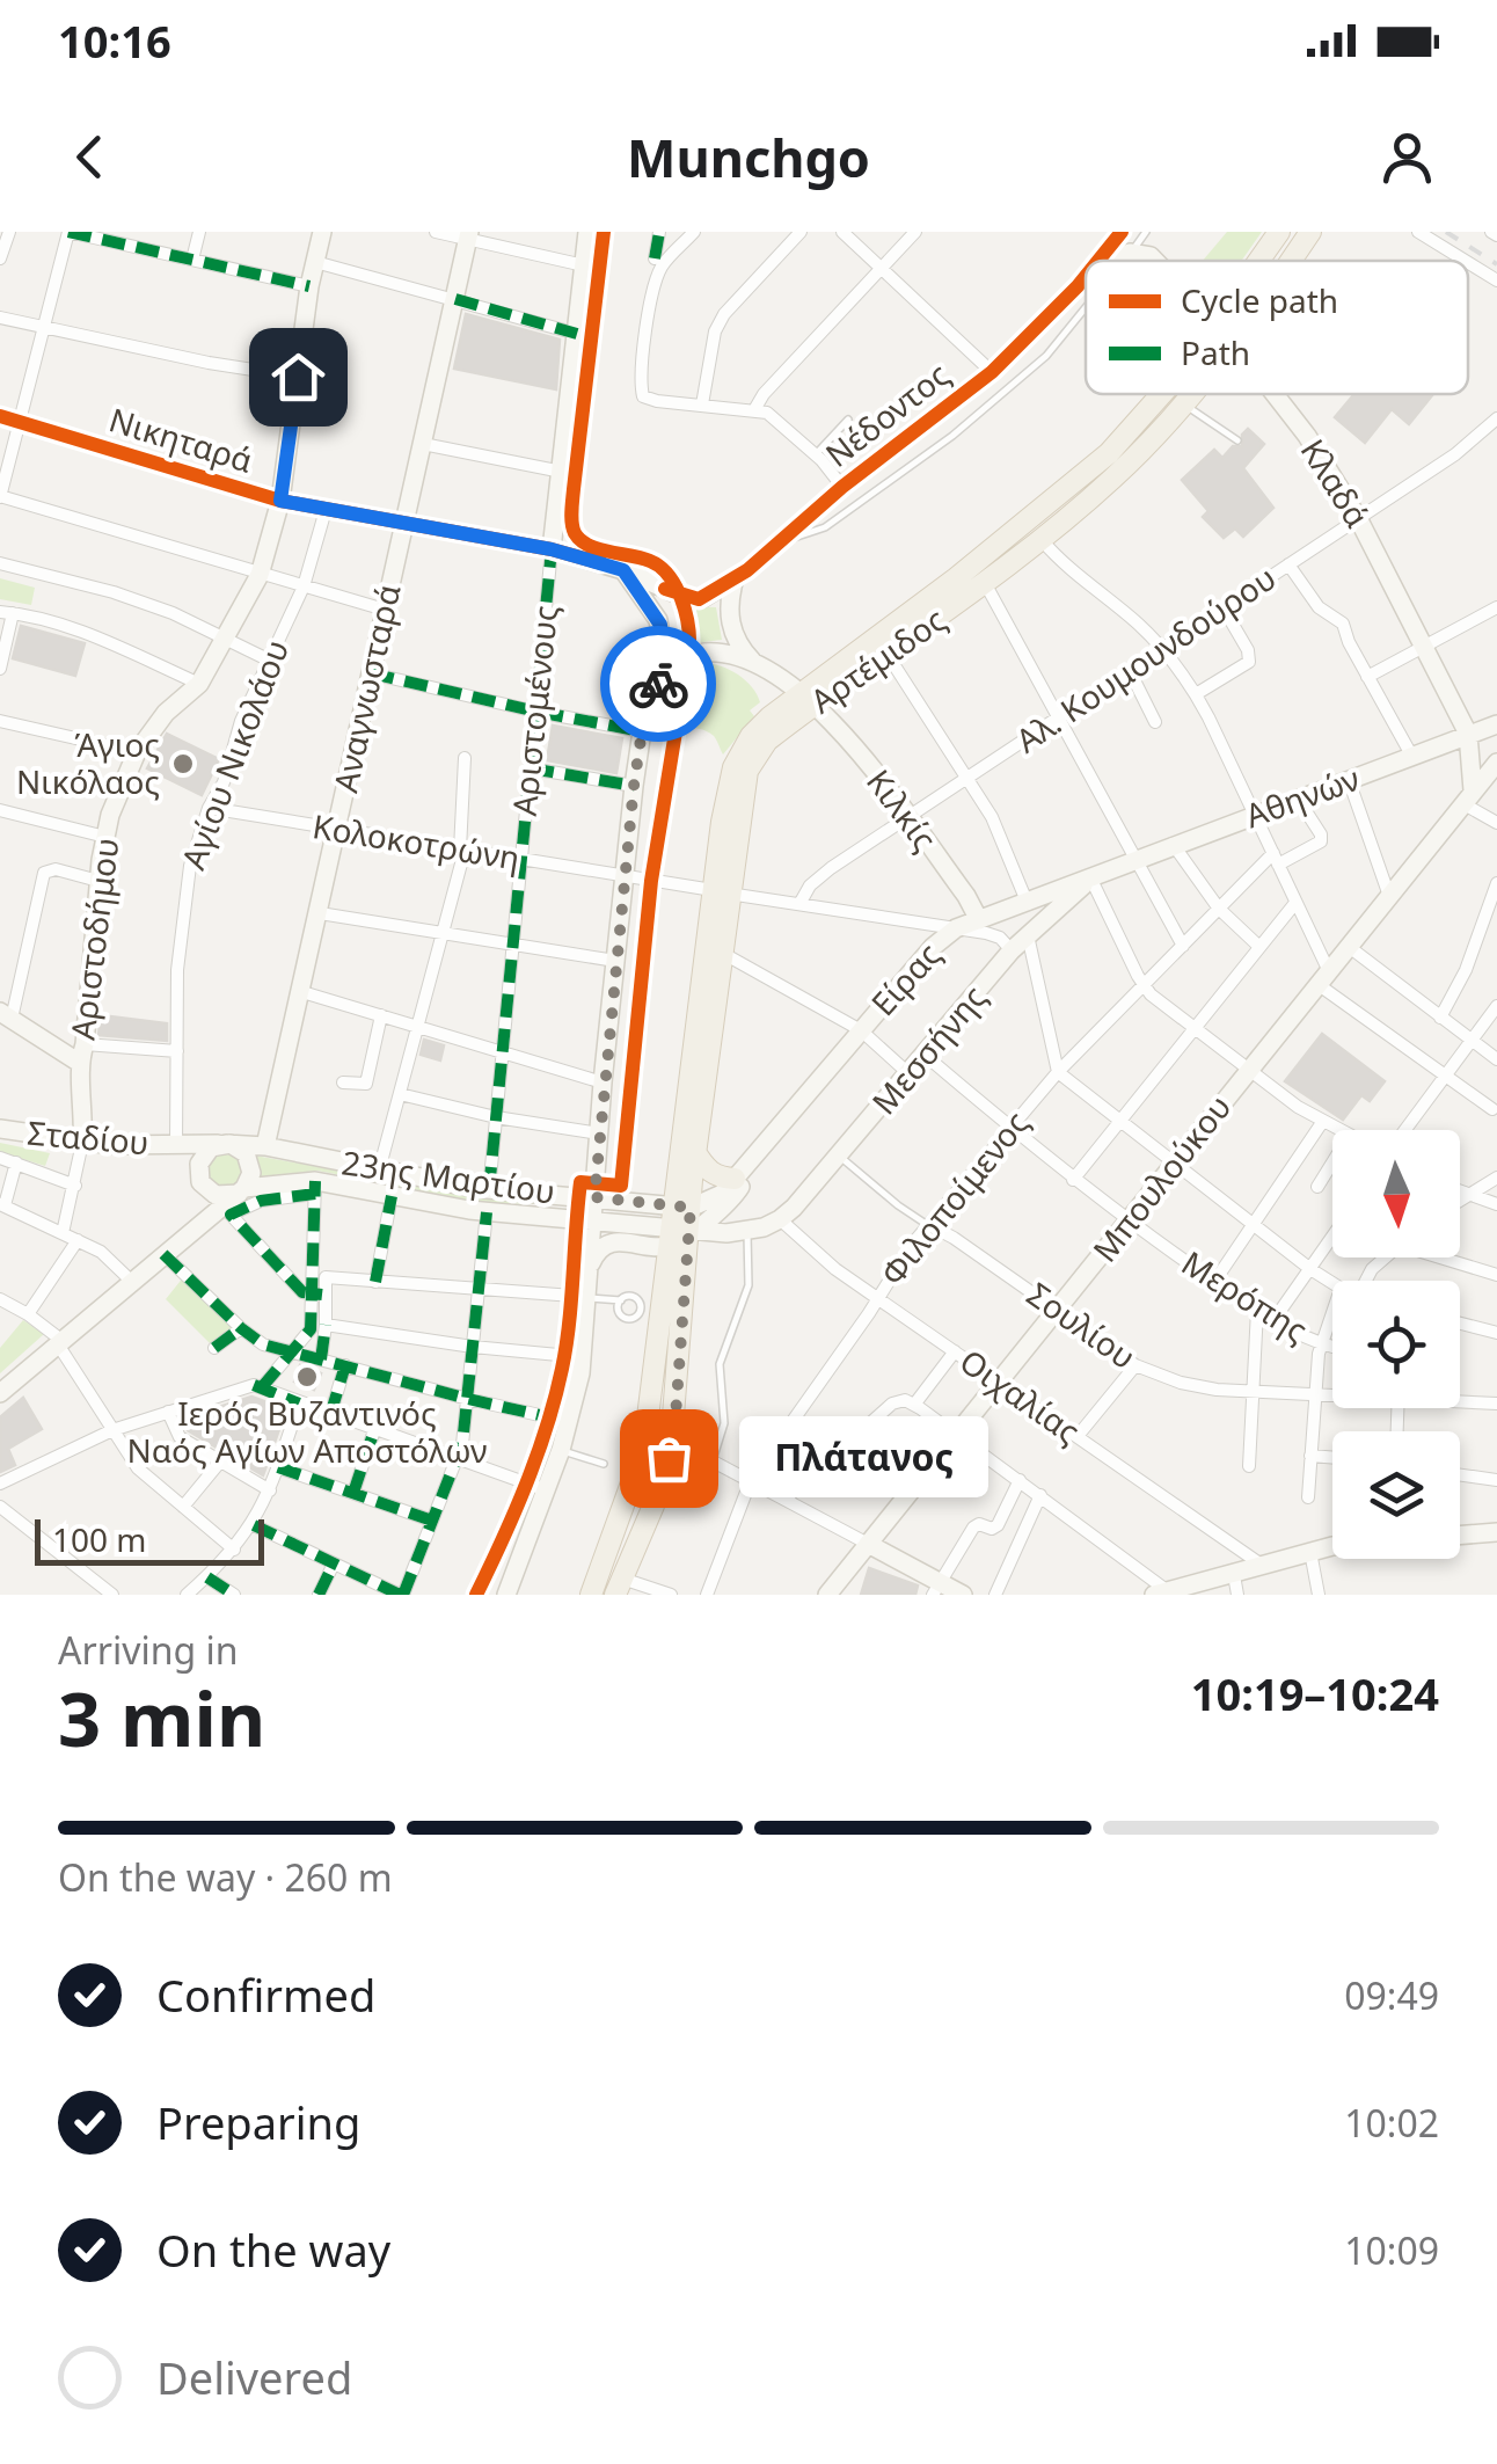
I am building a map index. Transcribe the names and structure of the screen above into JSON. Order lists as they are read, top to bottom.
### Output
{
  "streets": {
    "main road": ["Αρτέμιδος"],
    "street": [
      "Νέδοντος",
      "Νικηταρά",
      "Κλαδά",
      "Αλ. Κουμουνδούρου",
      "Αναγνωσταρά",
      "Αριστομένους",
      "Αγίου Νικολάου",
      "Αθηνών",
      "Κιλκίς",
      "Κολοκοτρώνη",
      "Αριστοδήμου",
      "Είρας",
      "Μεσσήνης",
      "Σταδίου",
      "23ης Μαρτίου",
      "Μπουλούκου",
      "Φιλοποίμενος",
      "Μερόπης",
      "Σουλίου",
      "Οιχαλίας"
    ]
  },
  "crossings": [
    ["Νικηταρά", "Αναγνωσταρά"],
    ["Νικηταρά", "Αριστομένους"],
    ["Νικηταρά", "Αγίου Νικολάου"],
    ["Νικηταρά", "Αριστοδήμου"],
    ["Κλαδά", "Αλ. Κουμουνδούρου"],
    ["Κλαδά", "Αθηνών"],
    ["Αλ. Κουμουνδούρου", "Κιλκίς"],
    ["Αρτέμιδος", "Κιλκίς"],
    ["Αρτέμιδος", "Κολοκοτρώνη"],
    ["Αρτέμιδος", "Είρας"],
    ["Αρτέμιδος", "Μεσσήνης"],
    ["Αρτέμιδος", "23ης Μαρτίου"],
    ["Αναγνωσταρά", "Κολοκοτρώνη"],
    ["Αναγνωσταρά", "23ης Μαρτίου"],
    ["Αριστομένους", "Κολοκοτρώνη"],
    ["Αριστομένους", "23ης Μαρτίου"],
    ["Αγίου Νικολάου", "Κολοκοτρώνη"],
    ["Αγίου Νικολάου", "Σταδίου"],
    ["Αγίου Νικολάου", "23ης Μαρτίου"],
    ["Αθηνών", "Είρας"],
    ["Αθηνών", "Μεσσήνης"],
    ["Αθηνών", "Φιλοποίμενος"],
    ["Κιλκίς", "Είρας"],
    ["Αριστοδήμου", "Σταδίου"],
    ["Είρας", "Μεσσήνης"],
    ["Είρας", "23ης Μαρτίου"],
    ["Μεσσήνης", "23ης Μαρτίου"],
    ["Μεσσήνης", "Μερόπης"],
    ["Μεσσήνης", "Σουλίου"],
    ["Μεσσήνης", "Οιχαλίας"],
    ["Σταδίου", "23ης Μαρτίου"],
    ["Μπουλούκου", "Μερόπης"],
    ["Μπουλούκου", "Σουλίου"],
    ["Μπουλούκου", "Οιχαλίας"],
    ["Φιλοποίμενος", "Μερόπης"],
    ["Φιλοποίμενος", "Σουλίου"],
    ["Φιλοποίμενος", "Οιχαλίας"]
  ],
  "places": ["Άγιος Νικόλαος", "Ιερός Βυζαντινός Ναός Αγίων Αποστόλων", "Πλάτανος"],
  "legend": ["Cycle path", "Path"],
  "scale_bar": "100 m",
  "north": "bottom",
  "page": {
    "status": "10:16",
    "header": "Munchgo",
    "bubble": "Πλάτανος",
    "scale": "100 m",
    "heading": ["3 min", "Arriving in", "10:19–10:24"],
    "bar": "On the way · 260 m",
    "list": [
      ["Confirmed", "09:49"],
      ["Preparing", "10:02"],
      ["On the way", "10:09"],
      "Delivered"
    ]
  }
}
